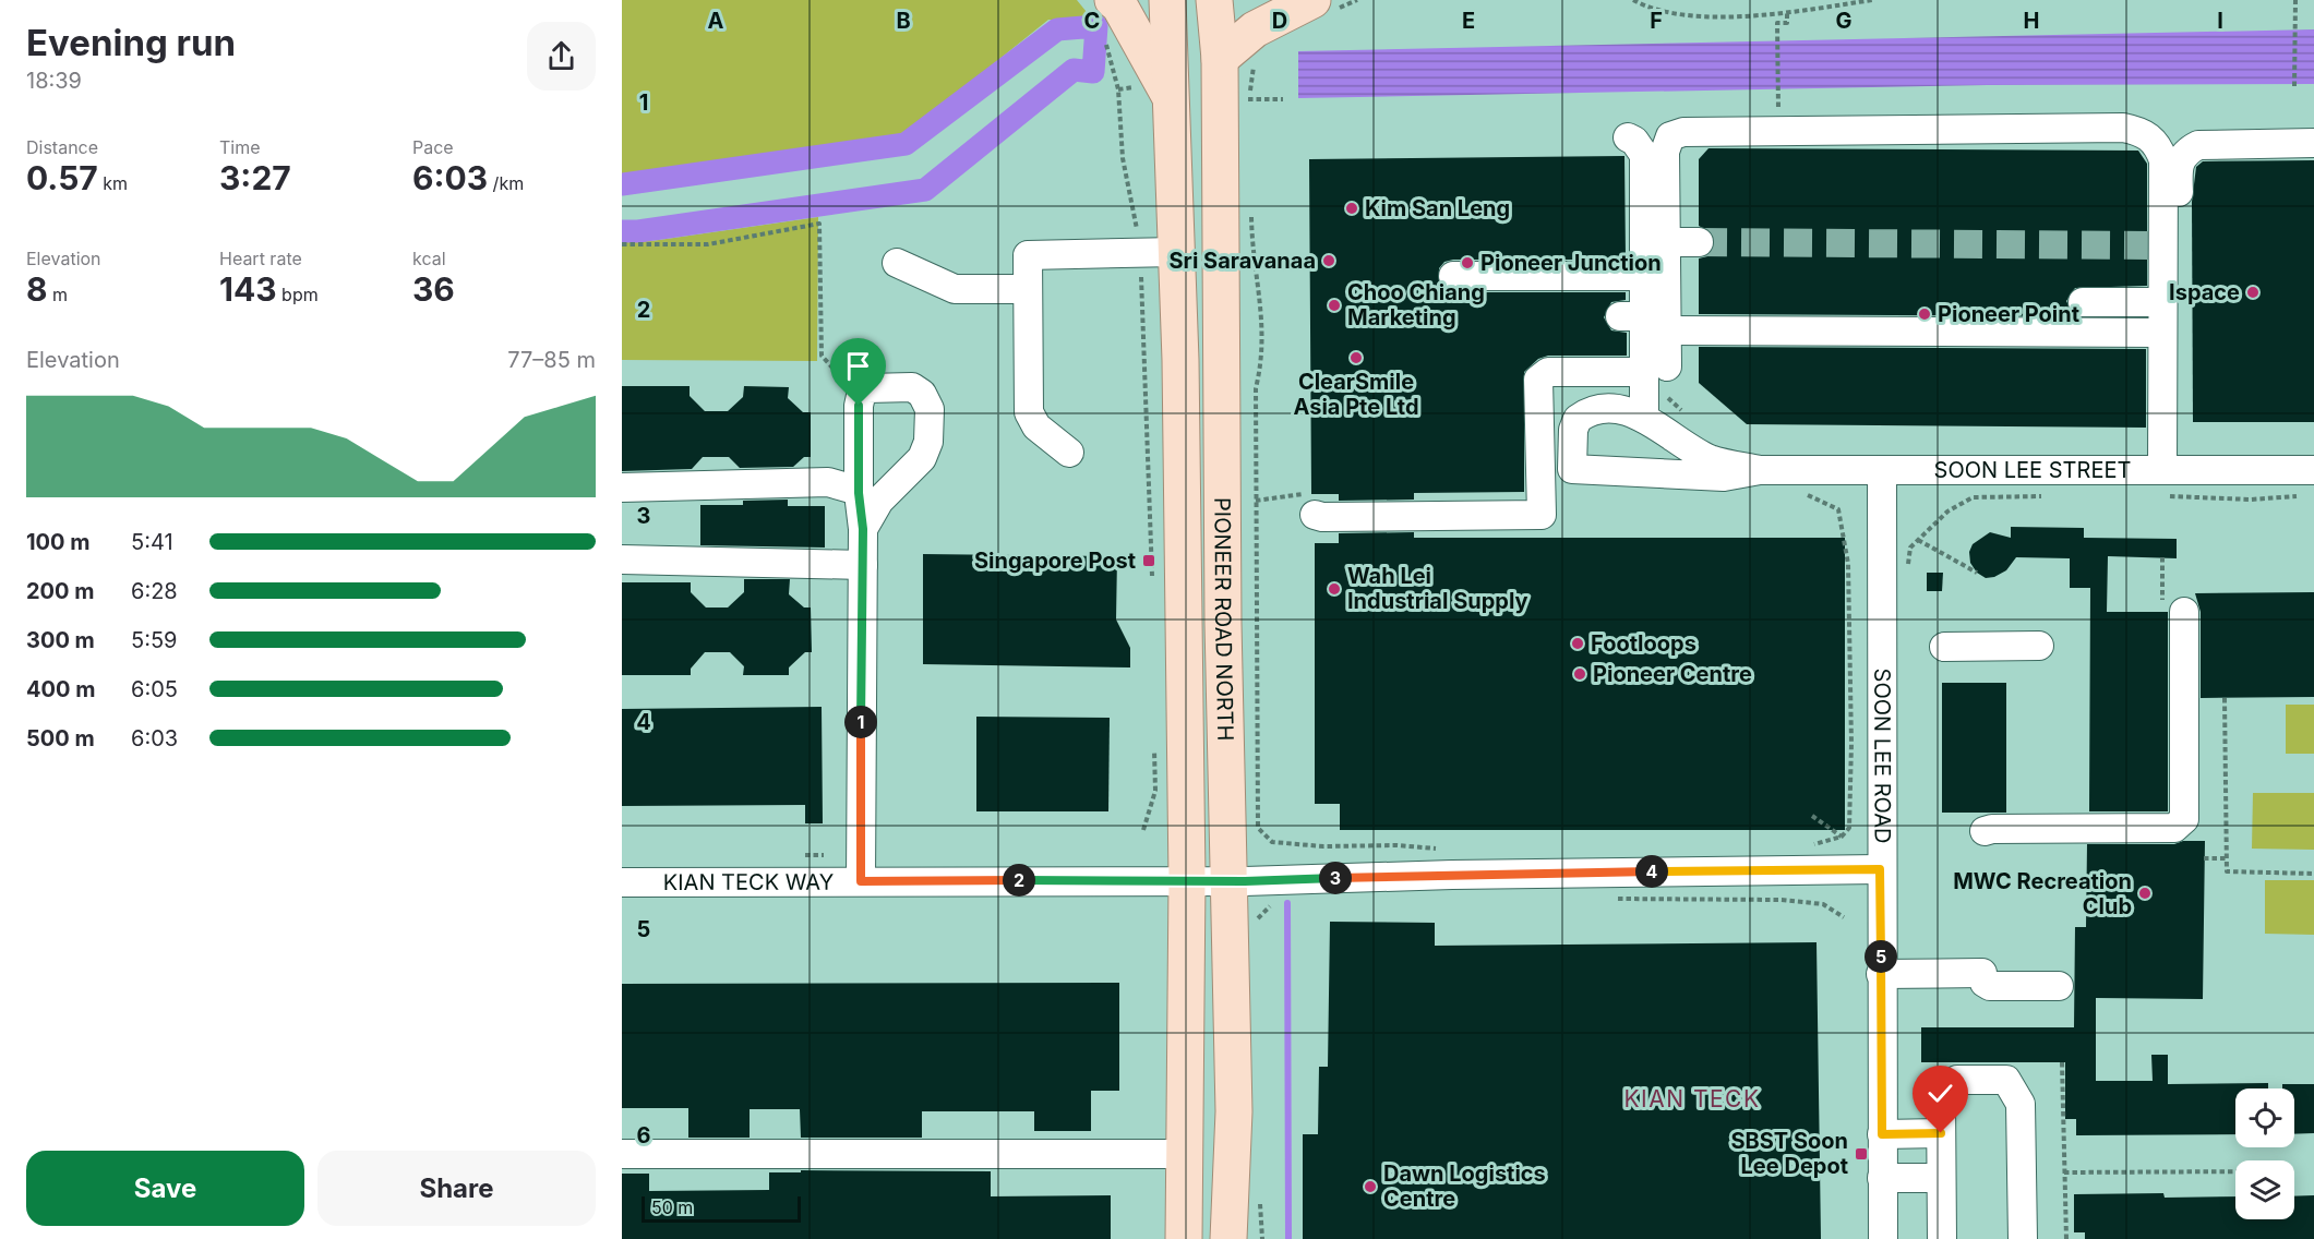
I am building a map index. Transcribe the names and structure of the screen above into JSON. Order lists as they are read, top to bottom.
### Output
{
  "streets": {
    "main road": ["PIONEER ROAD NORTH"],
    "street": ["SOON LEE STREET", "SOON LEE ROAD", "KIAN TECK WAY"]
  },
  "crossings": [
    ["SOON LEE STREET", "SOON LEE ROAD"],
    ["PIONEER ROAD NORTH", "KIAN TECK WAY"],
    ["SOON LEE ROAD", "KIAN TECK WAY"]
  ],
  "districts": ["KIAN TECK"],
  "places": {
    "other": [
      "Kim San Leng",
      "Sri Saravanaa",
      "Pioneer Junction",
      "Ispace",
      "Choo Chiang Marketing",
      "Pioneer Point",
      "ClearSmile Asia Pte Ltd",
      "Wah Lei Industrial Supply",
      "Footloops",
      "Pioneer Centre",
      "MWC Recreation Club",
      "Dawn Logistics Centre"
    ],
    "transit": ["Singapore Post", "SBST Soon Lee Depot"]
  },
  "scale_bar": "50 m",
  "page": {
    "heading": ["Evening run", "18:39"],
    "stats": [
      ["Distance", "0.57 km"],
      ["Time", "3:27"],
      ["Pace", "6:03 /km"],
      ["Elevation", "8 m"],
      ["Heart rate", "143 bpm"],
      ["kcal", "36"]
    ],
    "chart": ["Elevation", "77–85 m"],
    "list": [
      {
        "name": "100 m",
        "note": "5:41"
      },
      {
        "name": "200 m",
        "note": "6:28"
      },
      {
        "name": "300 m",
        "note": "5:59"
      },
      {
        "name": "400 m",
        "note": "6:05"
      },
      {
        "name": "500 m",
        "note": "6:03"
      }
    ],
    "pins": [
      "1",
      "4",
      "3",
      "2",
      "5"
    ],
    "buttons": ["Save", "Share"],
    "scale": "50 m"
  },
  "grid": {
    "columns": [
      "A",
      "B",
      "C",
      "D",
      "E",
      "F",
      "G",
      "H",
      "I"
    ],
    "rows": [
      "1",
      "2",
      "3",
      "4",
      "5",
      "6"
    ]
  }
}
